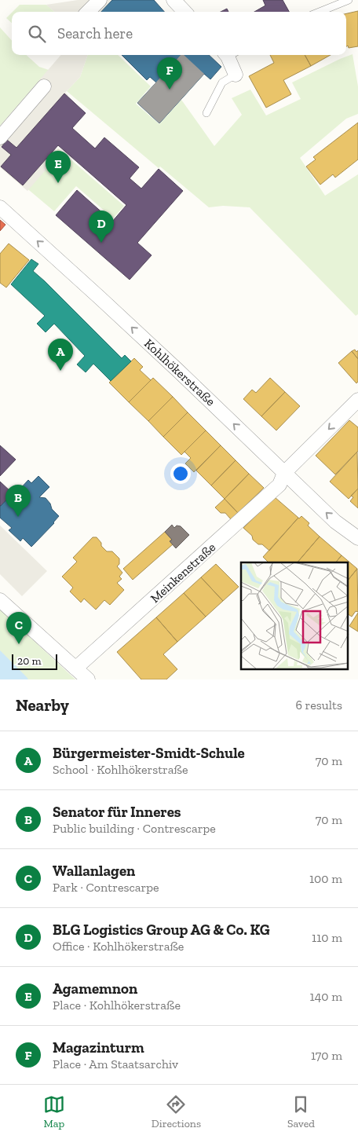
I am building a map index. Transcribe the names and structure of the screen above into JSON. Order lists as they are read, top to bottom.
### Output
{
  "streets": {
    "street": ["Kohlhökerstraße", "Meinkenstraße"]
  },
  "crossings": [
    ["Kohlhökerstraße", "Meinkenstraße"]
  ],
  "one_way": ["Kohlhökerstraße"],
  "scale_bar": "20 m",
  "page": {
    "search": "Search here",
    "pins": [
      "F",
      "E",
      "D",
      "A",
      "B",
      "C"
    ],
    "scale": "20 m",
    "heading": ["Nearby", "6 results"],
    "list": [
      {
        "mark": "A",
        "name": "Bürgermeister-Smidt-Schule",
        "note": "School · Kohlhökerstraße",
        "value": "70 m"
      },
      {
        "mark": "B",
        "name": "Senator für Inneres",
        "note": "Public building · Contrescarpe",
        "value": "70 m"
      },
      {
        "mark": "C",
        "name": "Wallanlagen",
        "note": "Park · Contrescarpe",
        "value": "100 m"
      },
      {
        "mark": "D",
        "name": "BLG Logistics Group AG & Co. KG",
        "note": "Office · Kohlhökerstraße",
        "value": "110 m"
      },
      {
        "mark": "E",
        "name": "Agamemnon",
        "note": "Place · Kohlhökerstraße",
        "value": "140 m"
      },
      {
        "mark": "F",
        "name": "Magazinturm",
        "note": "Place · Am Staatsarchiv",
        "value": "170 m"
      }
    ],
    "nav": ["Map", "Directions", "Saved"]
  }
}
